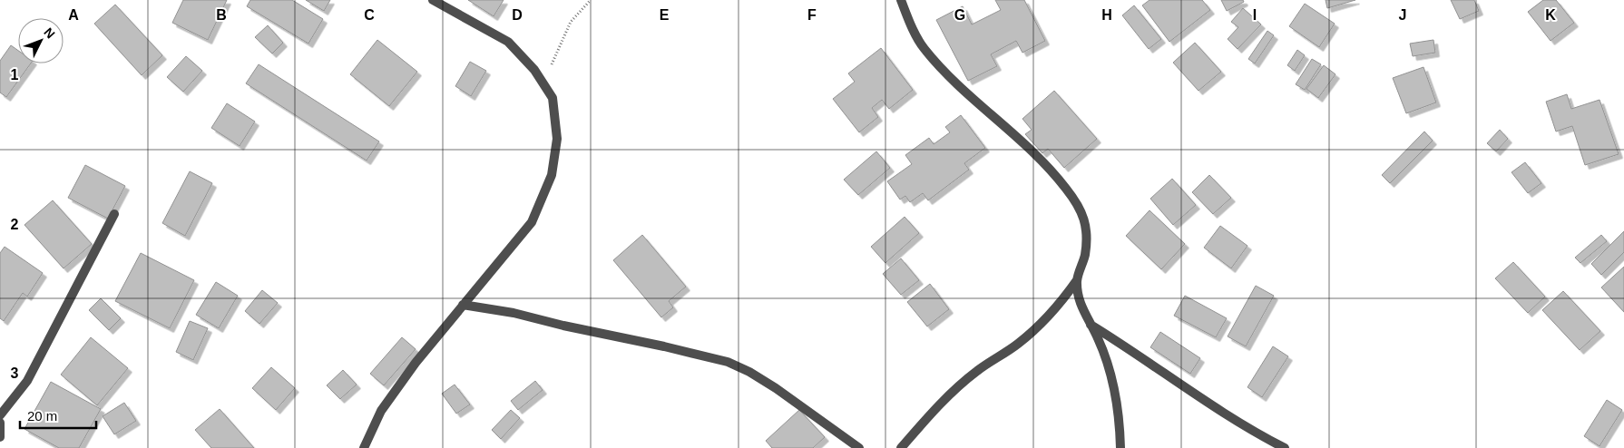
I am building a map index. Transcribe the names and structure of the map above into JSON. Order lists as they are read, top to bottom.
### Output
{
  "scale_bar": "20 m",
  "north": "top right",
  "grid": {
    "columns": [
      "A",
      "B",
      "C",
      "D",
      "E",
      "F",
      "G",
      "H",
      "I",
      "J",
      "K"
    ],
    "rows": ["1", "2", "3"]
  }
}
